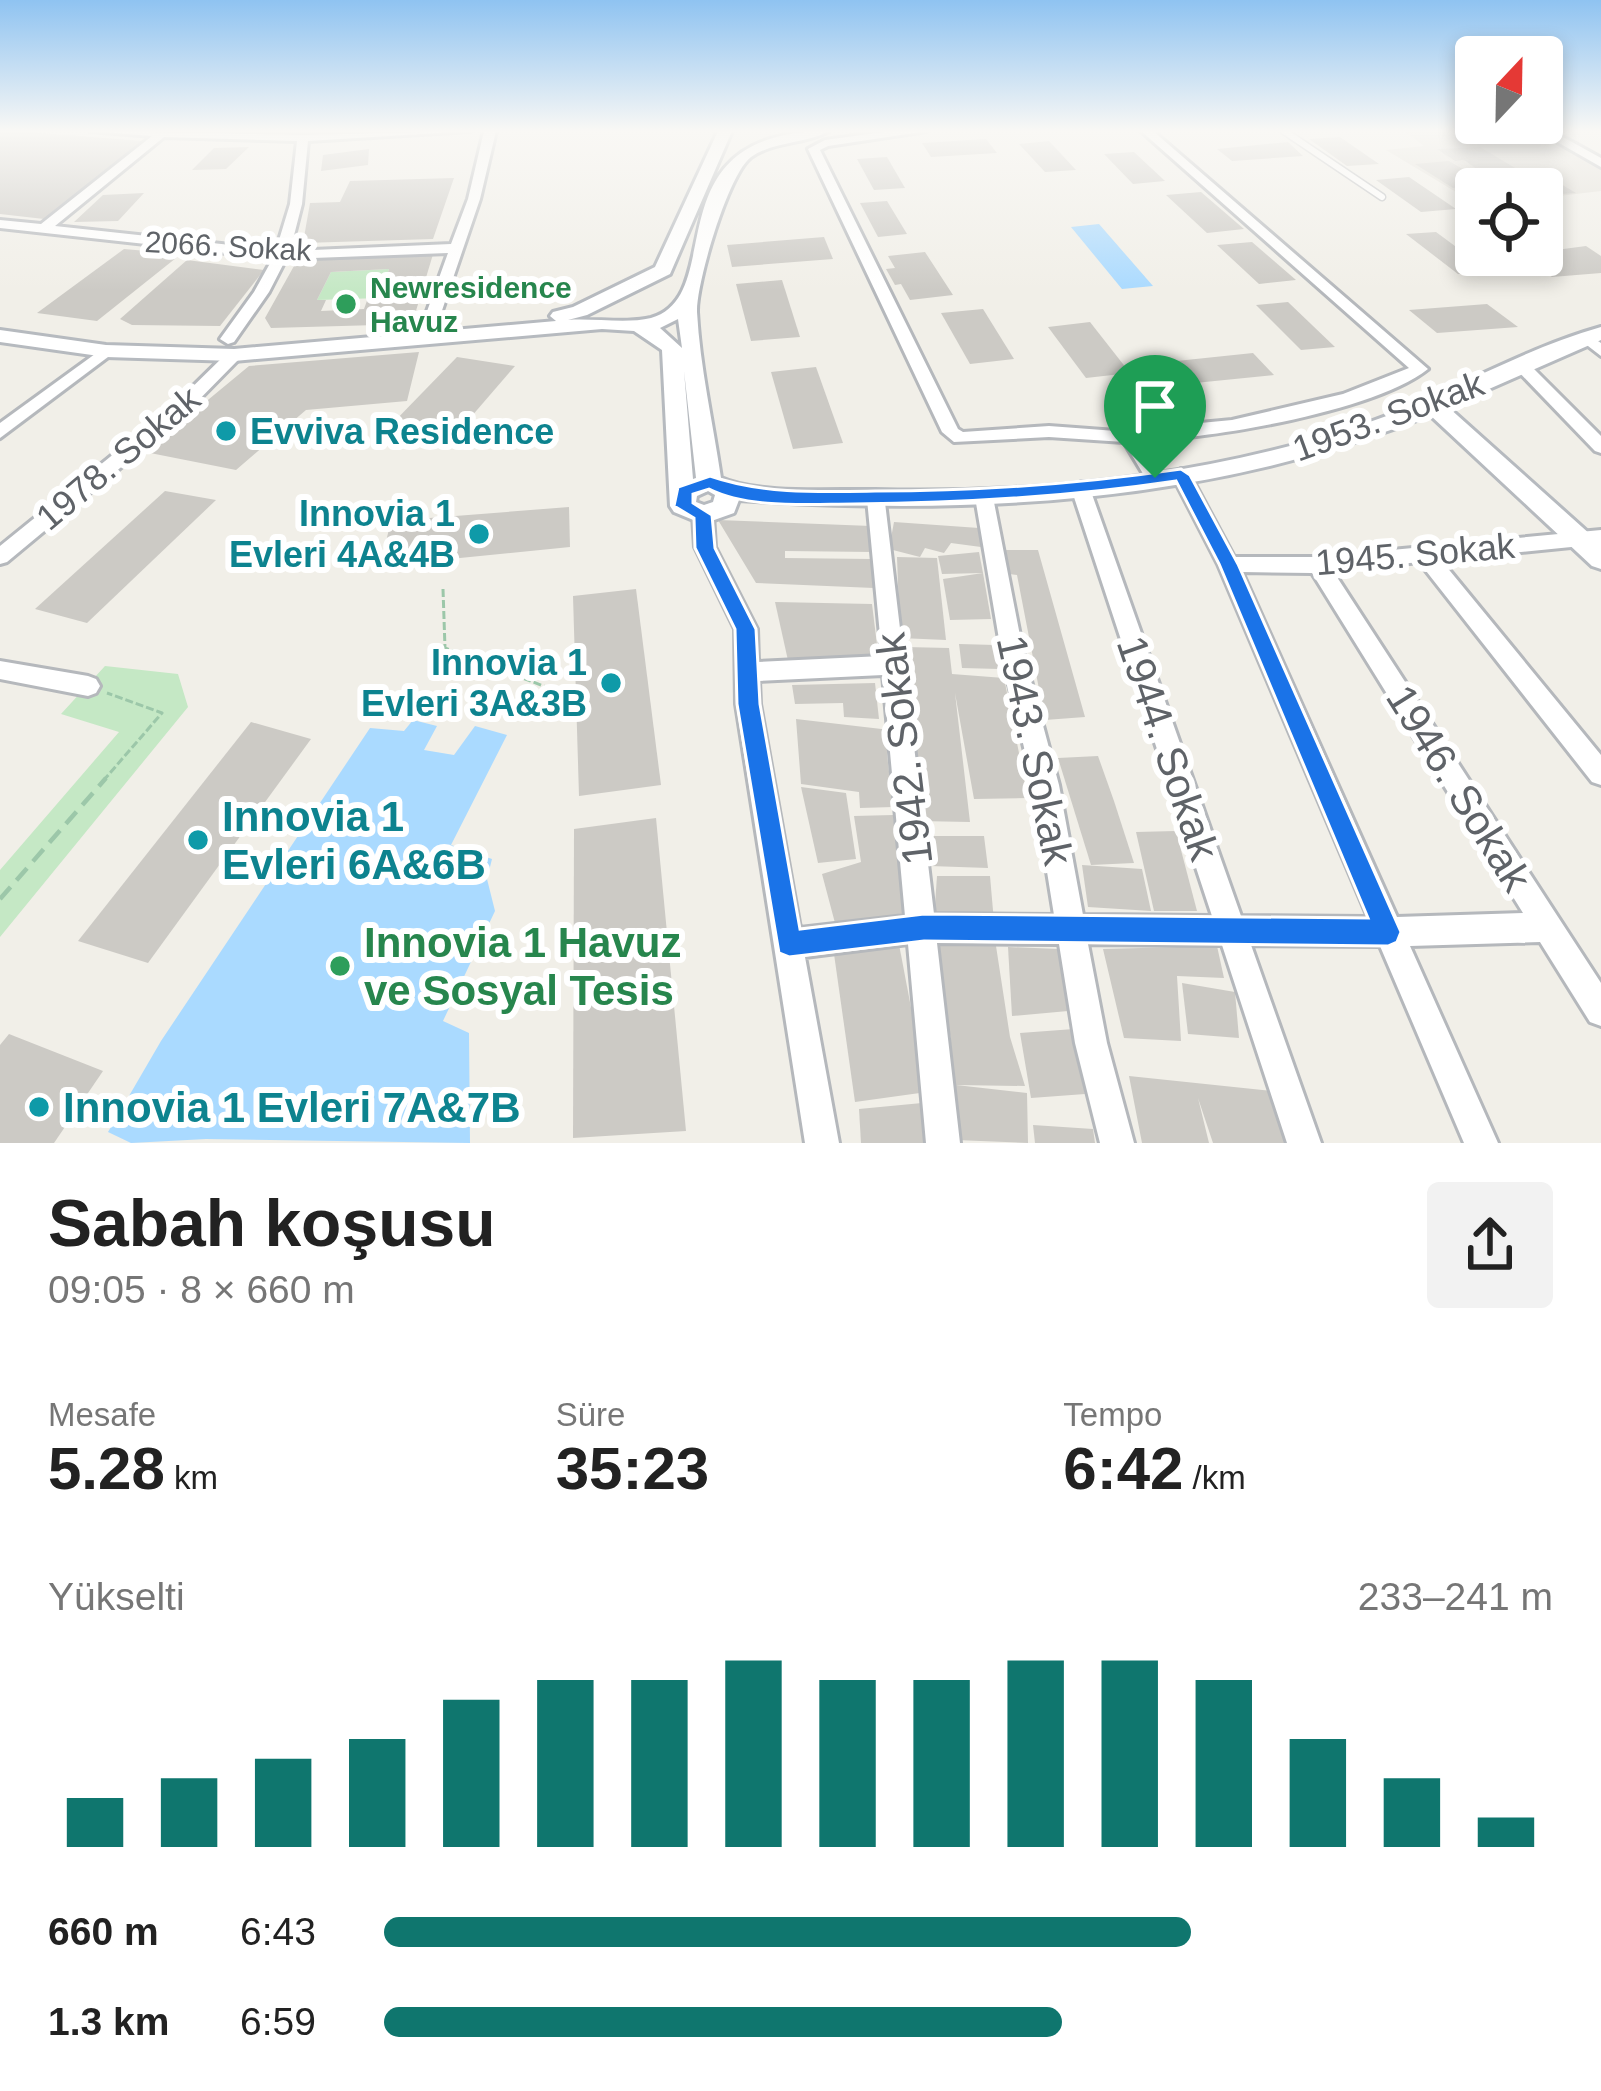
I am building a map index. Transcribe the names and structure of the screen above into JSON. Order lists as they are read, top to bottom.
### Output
{
  "streets": {
    "main road": ["1953. Sokak"],
    "street": [
      "2066. Sokak",
      "1978. Sokak",
      "1945. Sokak",
      "1944. Sokak",
      "1942. Sokak",
      "1943. Sokak",
      "1946. Sokak"
    ]
  },
  "crossings": [
    ["2066. Sokak", "1978. Sokak"],
    ["1953. Sokak", "1944. Sokak"],
    ["1953. Sokak", "1942. Sokak"],
    ["1953. Sokak", "1943. Sokak"],
    ["1945. Sokak", "1946. Sokak"]
  ],
  "places": [
    "Newresidence Havuz",
    "Evviva Residence",
    "Innovia 1 Evleri 4A&4B",
    "Innovia 1 Evleri 3A&3B",
    "Innovia 1 Evleri 6A&6B",
    "Innovia 1 Havuz ve Sosyal Tesis",
    "Innovia 1 Evleri 7A&7B"
  ],
  "north": "top",
  "page": {
    "heading": ["Sabah koşusu", "09:05 · 8 × 660 m"],
    "stats": [
      ["Mesafe", "5.28 km"],
      ["Süre", "35:23"],
      ["Tempo", "6:42 /km"]
    ],
    "chart": ["Yükselti", "233–241 m"],
    "list": [
      {
        "name": "660 m",
        "note": "6:43"
      },
      {
        "name": "1.3 km",
        "note": "6:59"
      }
    ]
  }
}
